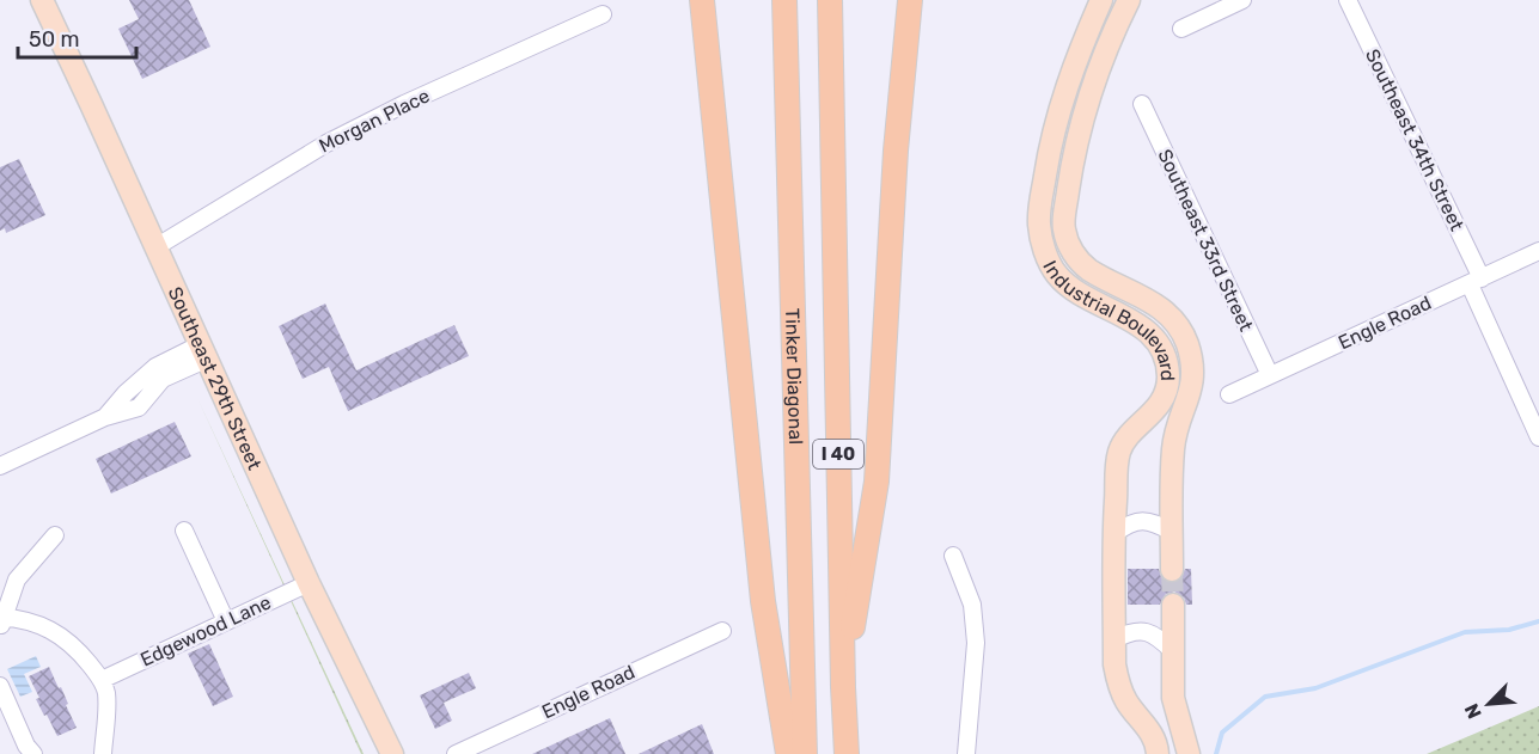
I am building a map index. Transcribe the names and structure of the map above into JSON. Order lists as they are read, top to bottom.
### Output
{
  "streets": {
    "highway": ["Tinker Diagonal", "I 40"],
    "main road": ["Industrial Boulevard", "Southeast 29th Street"],
    "street": [
      "Morgan Place",
      "Southeast 34th Street",
      "Southeast 33rd Street",
      "Engle Road",
      "Edgewood Lane"
    ]
  },
  "crossings": [
    ["Morgan Place", "Southeast 29th Street"],
    ["Southeast 34th Street", "Engle Road"],
    ["Southeast 33rd Street", "Engle Road"],
    ["Southeast 29th Street", "Edgewood Lane"]
  ],
  "scale_bar": "50 m",
  "north": "bottom left"
}
